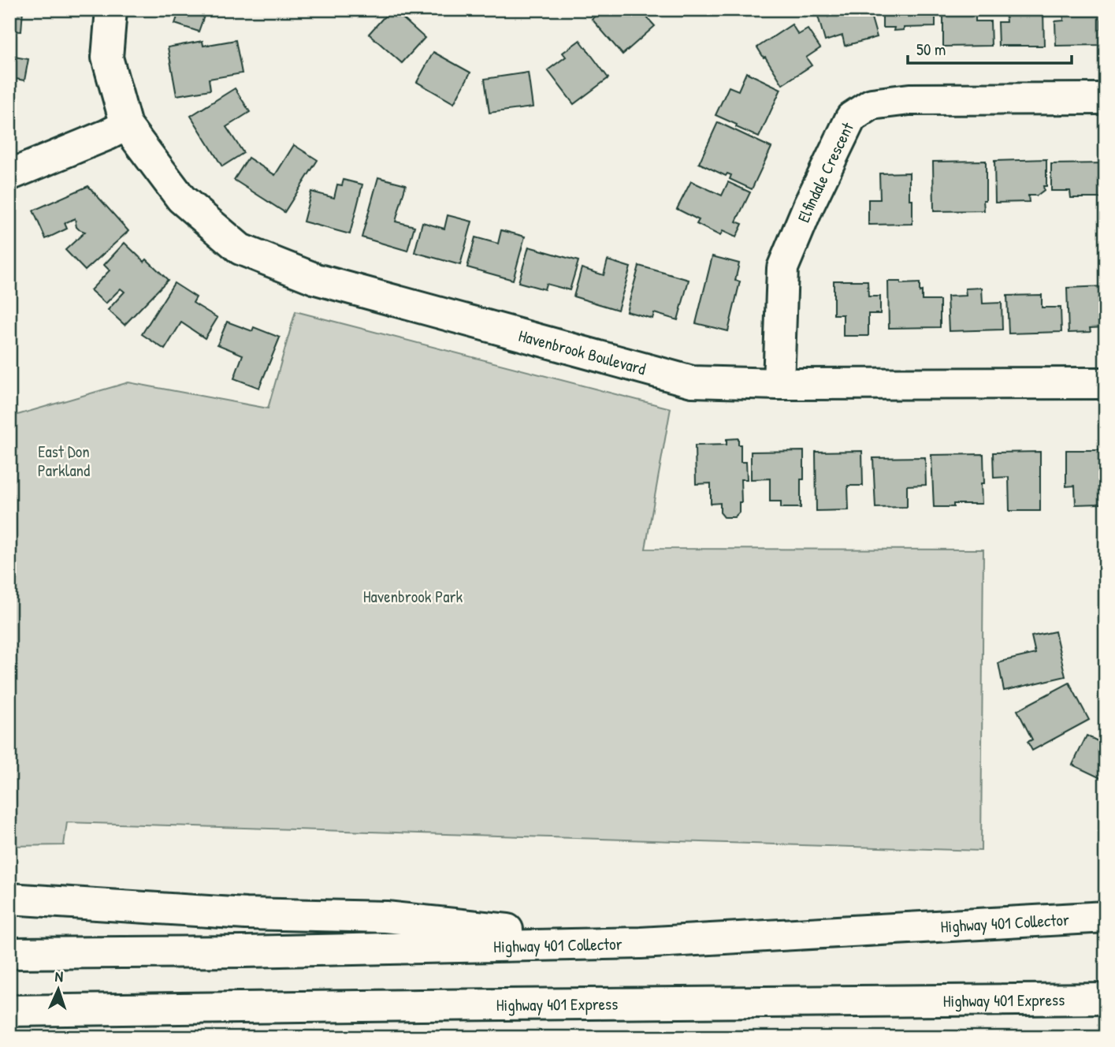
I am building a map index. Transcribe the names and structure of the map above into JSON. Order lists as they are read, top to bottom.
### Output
{
  "streets": {
    "main road": [
      "Elfindale Crescent",
      "Havenbrook Boulevard",
      "Highway 401 Collector",
      "Highway 401 Express"
    ]
  },
  "crossings": [
    ["Elfindale Crescent", "Havenbrook Boulevard"]
  ],
  "parks": ["East Don Parkland", "Havenbrook Park"],
  "scale_bar": "50 m",
  "north": "top"
}
